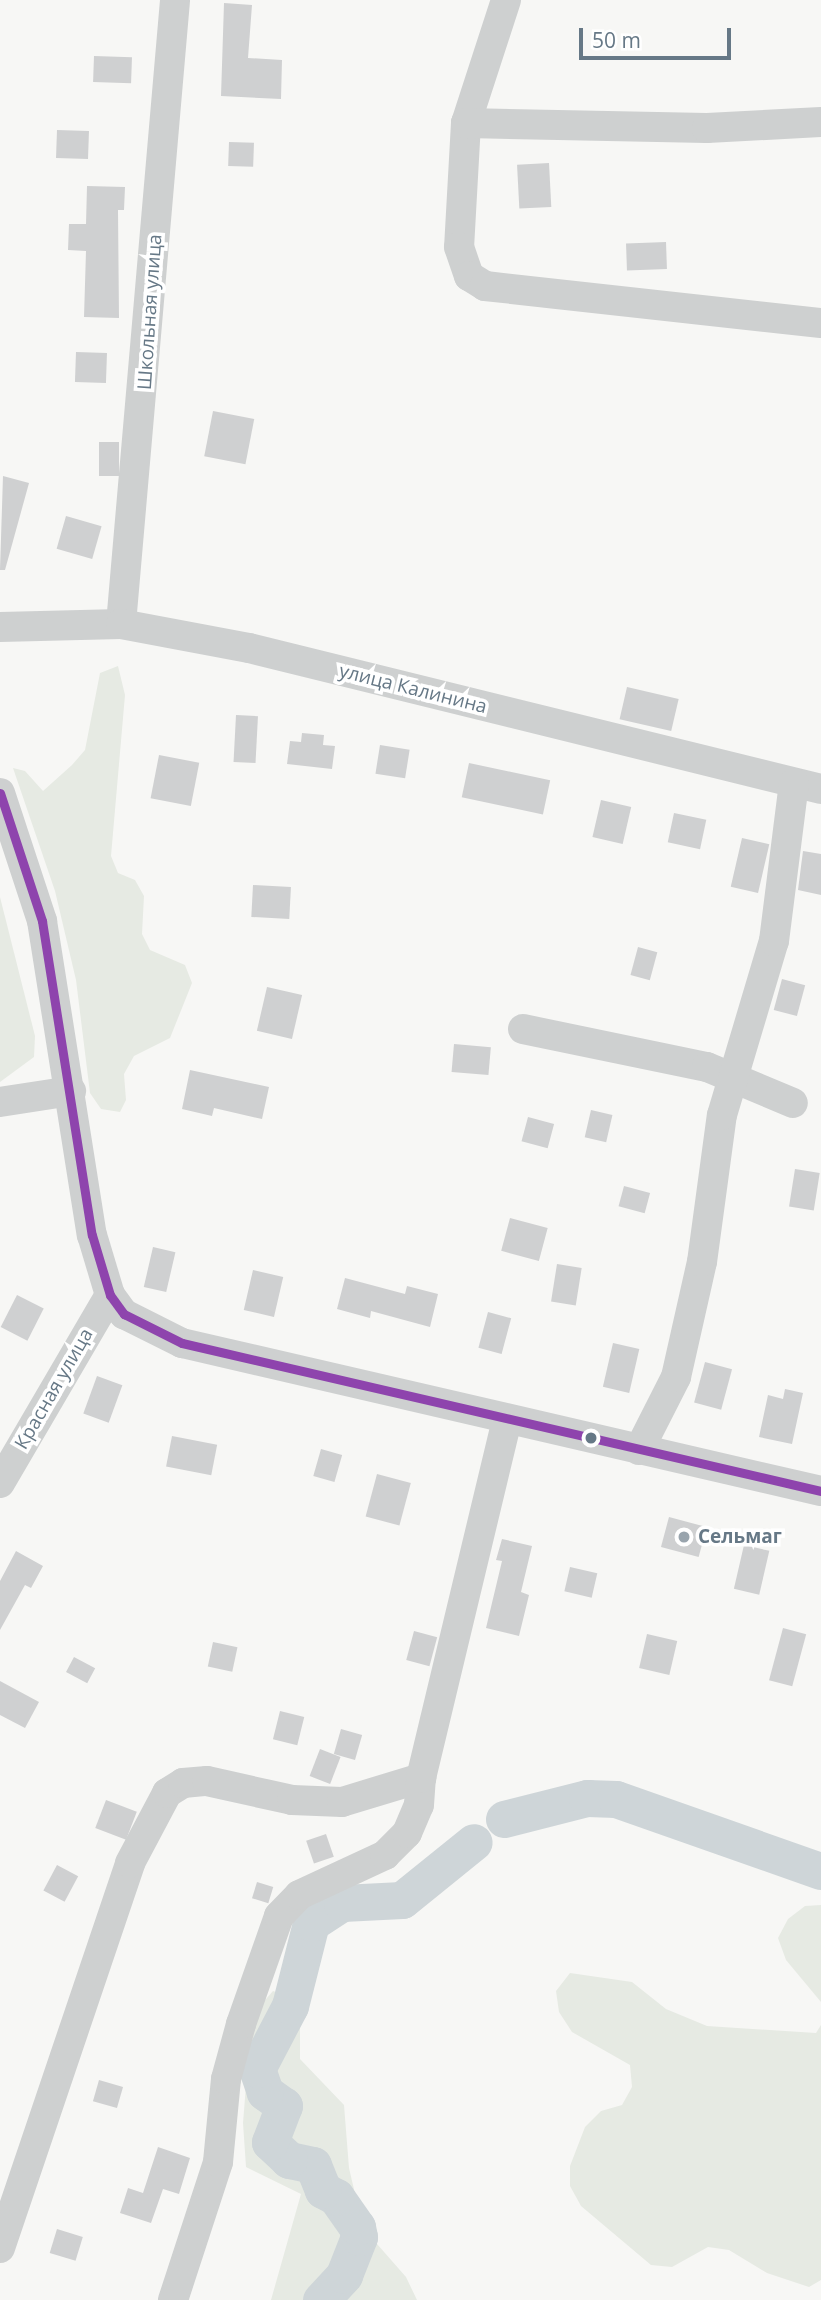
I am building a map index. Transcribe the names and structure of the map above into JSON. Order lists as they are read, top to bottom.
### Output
{
  "streets": {
    "street": ["Школьная улица", "улица Калинина", "Красная улица"]
  },
  "crossings": [
    ["Школьная улица", "улица Калинина"]
  ],
  "places": ["Сельмаг"],
  "scale_bar": "50 m"
}
